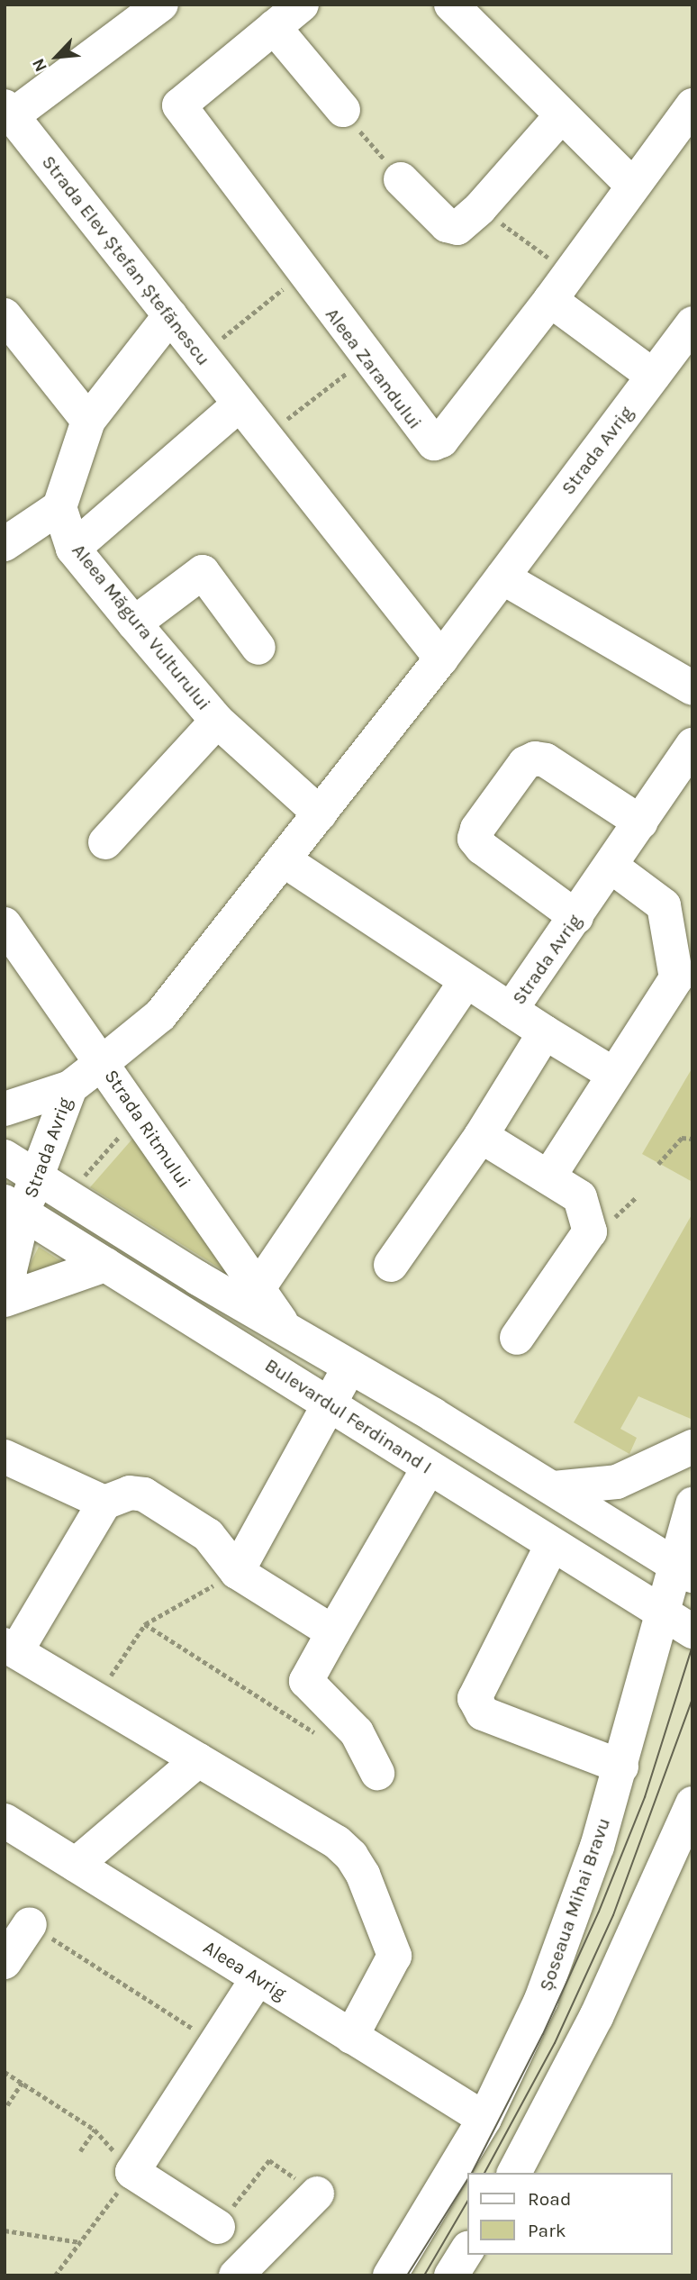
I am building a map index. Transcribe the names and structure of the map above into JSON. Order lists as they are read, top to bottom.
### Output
{
  "streets": {
    "street": [
      "Strada Elev Ștefan Ștefănescu",
      "Aleea Zarandului",
      "Strada Avrig",
      "Aleea Măgura Vulturului",
      "Strada Ritmului",
      "Bulevardul Ferdinand I",
      "Șoseaua Mihai Bravu",
      "Aleea Avrig"
    ]
  },
  "crossings": [
    ["Strada Elev Ștefan Ștefănescu", "Strada Avrig"],
    ["Strada Avrig", "Aleea Măgura Vulturului"],
    ["Strada Avrig", "Strada Ritmului"],
    ["Strada Avrig", "Bulevardul Ferdinand I"],
    ["Strada Ritmului", "Bulevardul Ferdinand I"],
    ["Bulevardul Ferdinand I", "Șoseaua Mihai Bravu"],
    ["Șoseaua Mihai Bravu", "Aleea Avrig"]
  ],
  "legend": ["Road", "Park"],
  "north": "bottom left"
}
